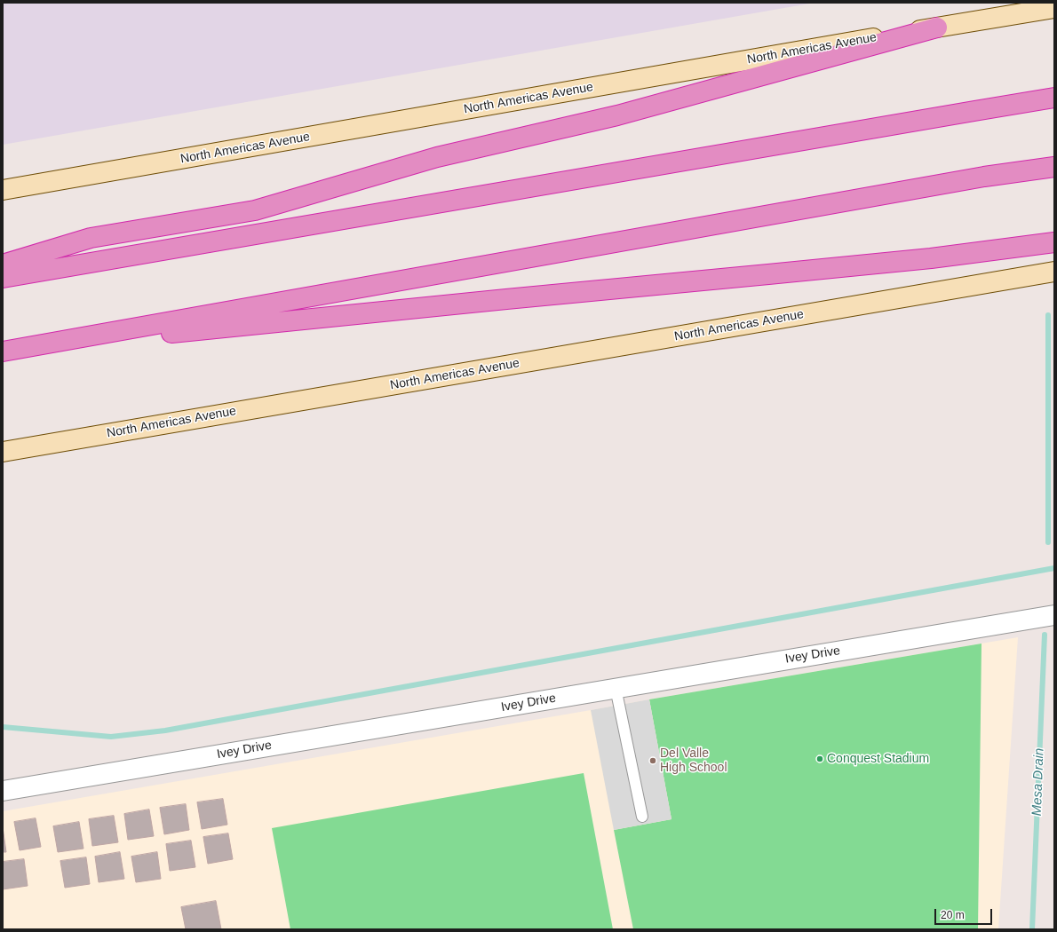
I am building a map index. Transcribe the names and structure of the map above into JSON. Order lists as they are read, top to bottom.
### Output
{
  "streets": {
    "main road": ["North Americas Avenue"],
    "street": ["Ivey Drive"]
  },
  "water": ["Mesa Drain"],
  "places": ["Conquest Stadium", "Del Valle High School"],
  "scale_bar": "20 m"
}
